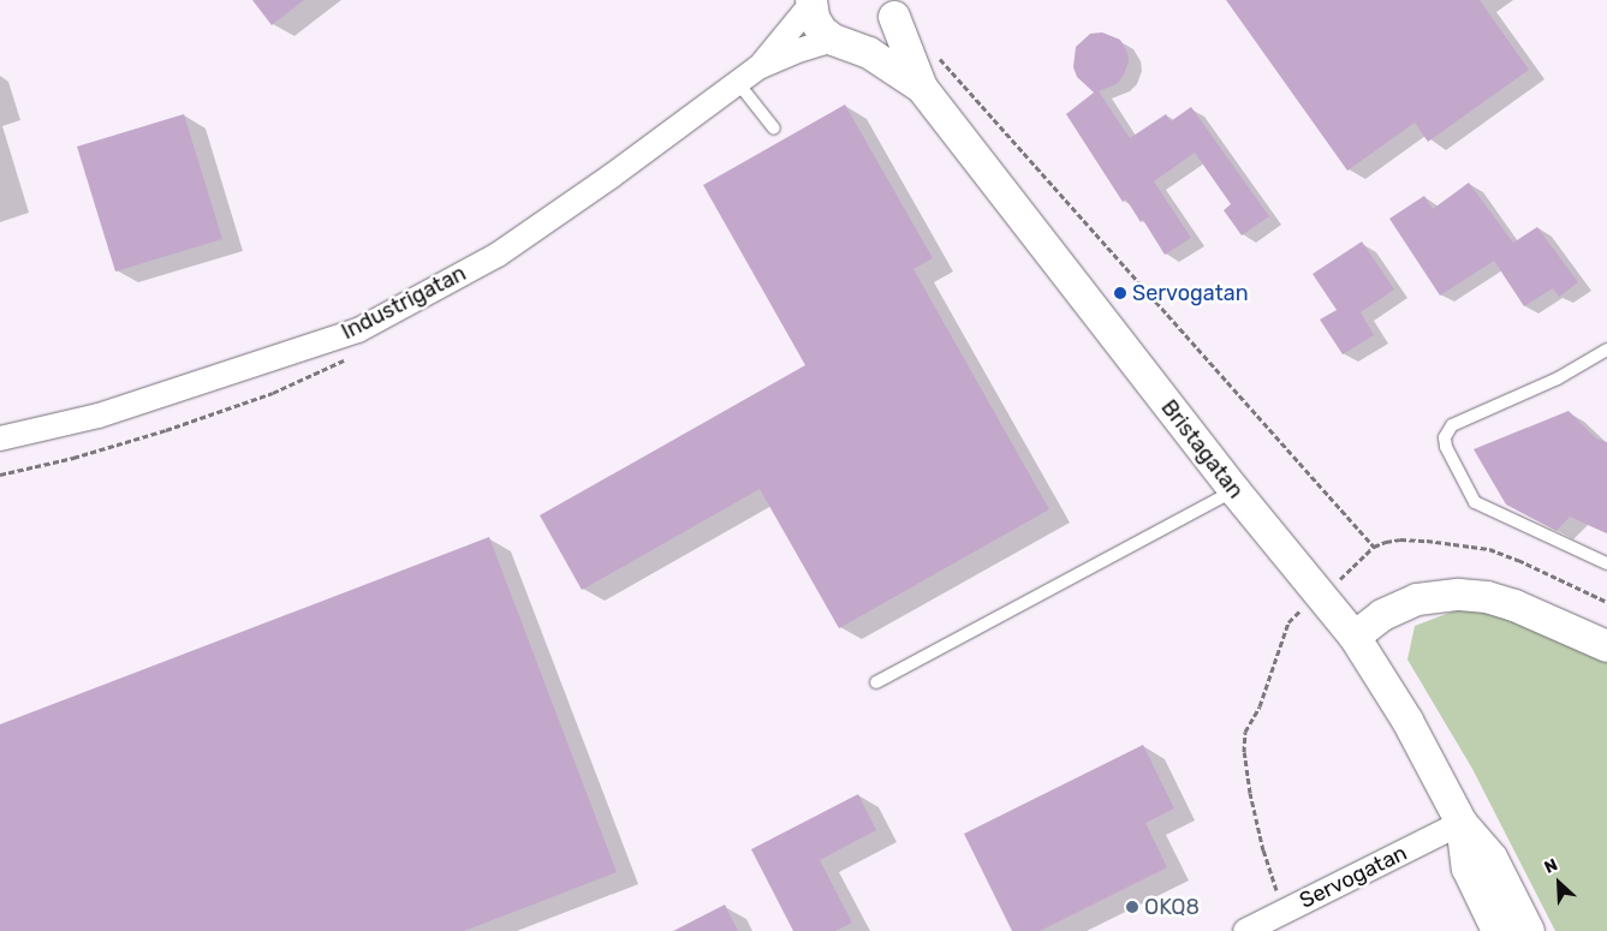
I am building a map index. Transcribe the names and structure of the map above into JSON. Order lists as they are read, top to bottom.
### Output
{
  "streets": {
    "street": ["Industrigatan", "Bristagatan", "Servogatan"]
  },
  "crossings": [
    ["Industrigatan", "Bristagatan"],
    ["Bristagatan", "Servogatan"]
  ],
  "places": ["Servogatan", "OKQ8"],
  "north": "top left"
}
